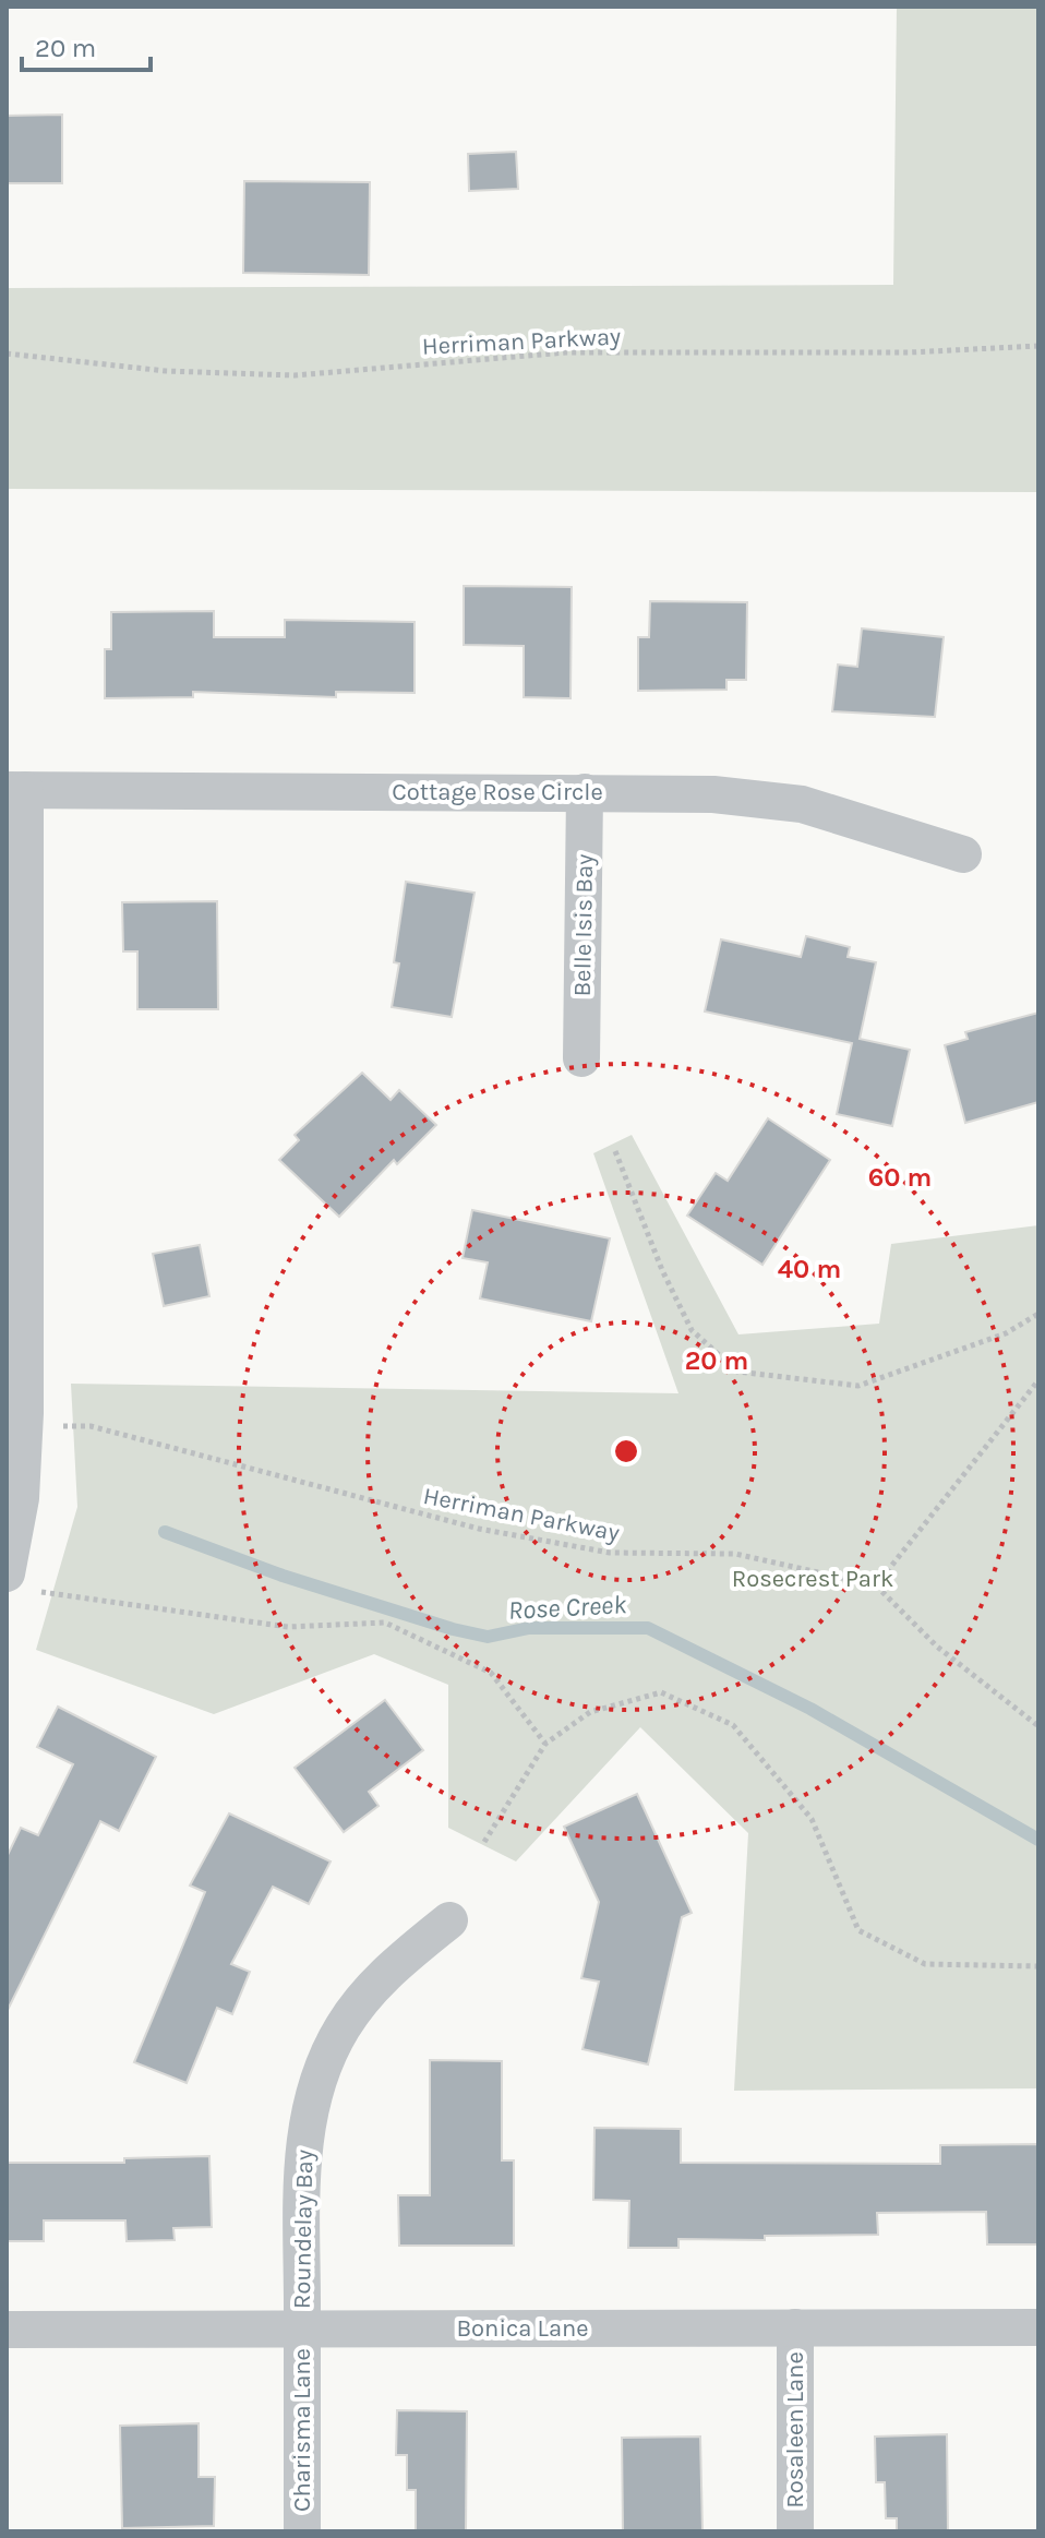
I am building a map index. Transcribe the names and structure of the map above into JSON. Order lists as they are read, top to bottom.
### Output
{
  "streets": {
    "street": [
      "Cottage Rose Circle",
      "Belle Isis Bay",
      "Roundelay Bay",
      "Bonica Lane",
      "Charisma Lane",
      "Rosaleen Lane"
    ],
    "path": ["Herriman Parkway"]
  },
  "crossings": [
    ["Cottage Rose Circle", "Belle Isis Bay"],
    ["Roundelay Bay", "Bonica Lane"],
    ["Roundelay Bay", "Charisma Lane"],
    ["Bonica Lane", "Charisma Lane"],
    ["Bonica Lane", "Rosaleen Lane"]
  ],
  "water": ["Rose Creek"],
  "parks": ["Rosecrest Park"],
  "scale_bar": "20 m",
  "rings": ["60 m", "40 m", "20 m"]
}
